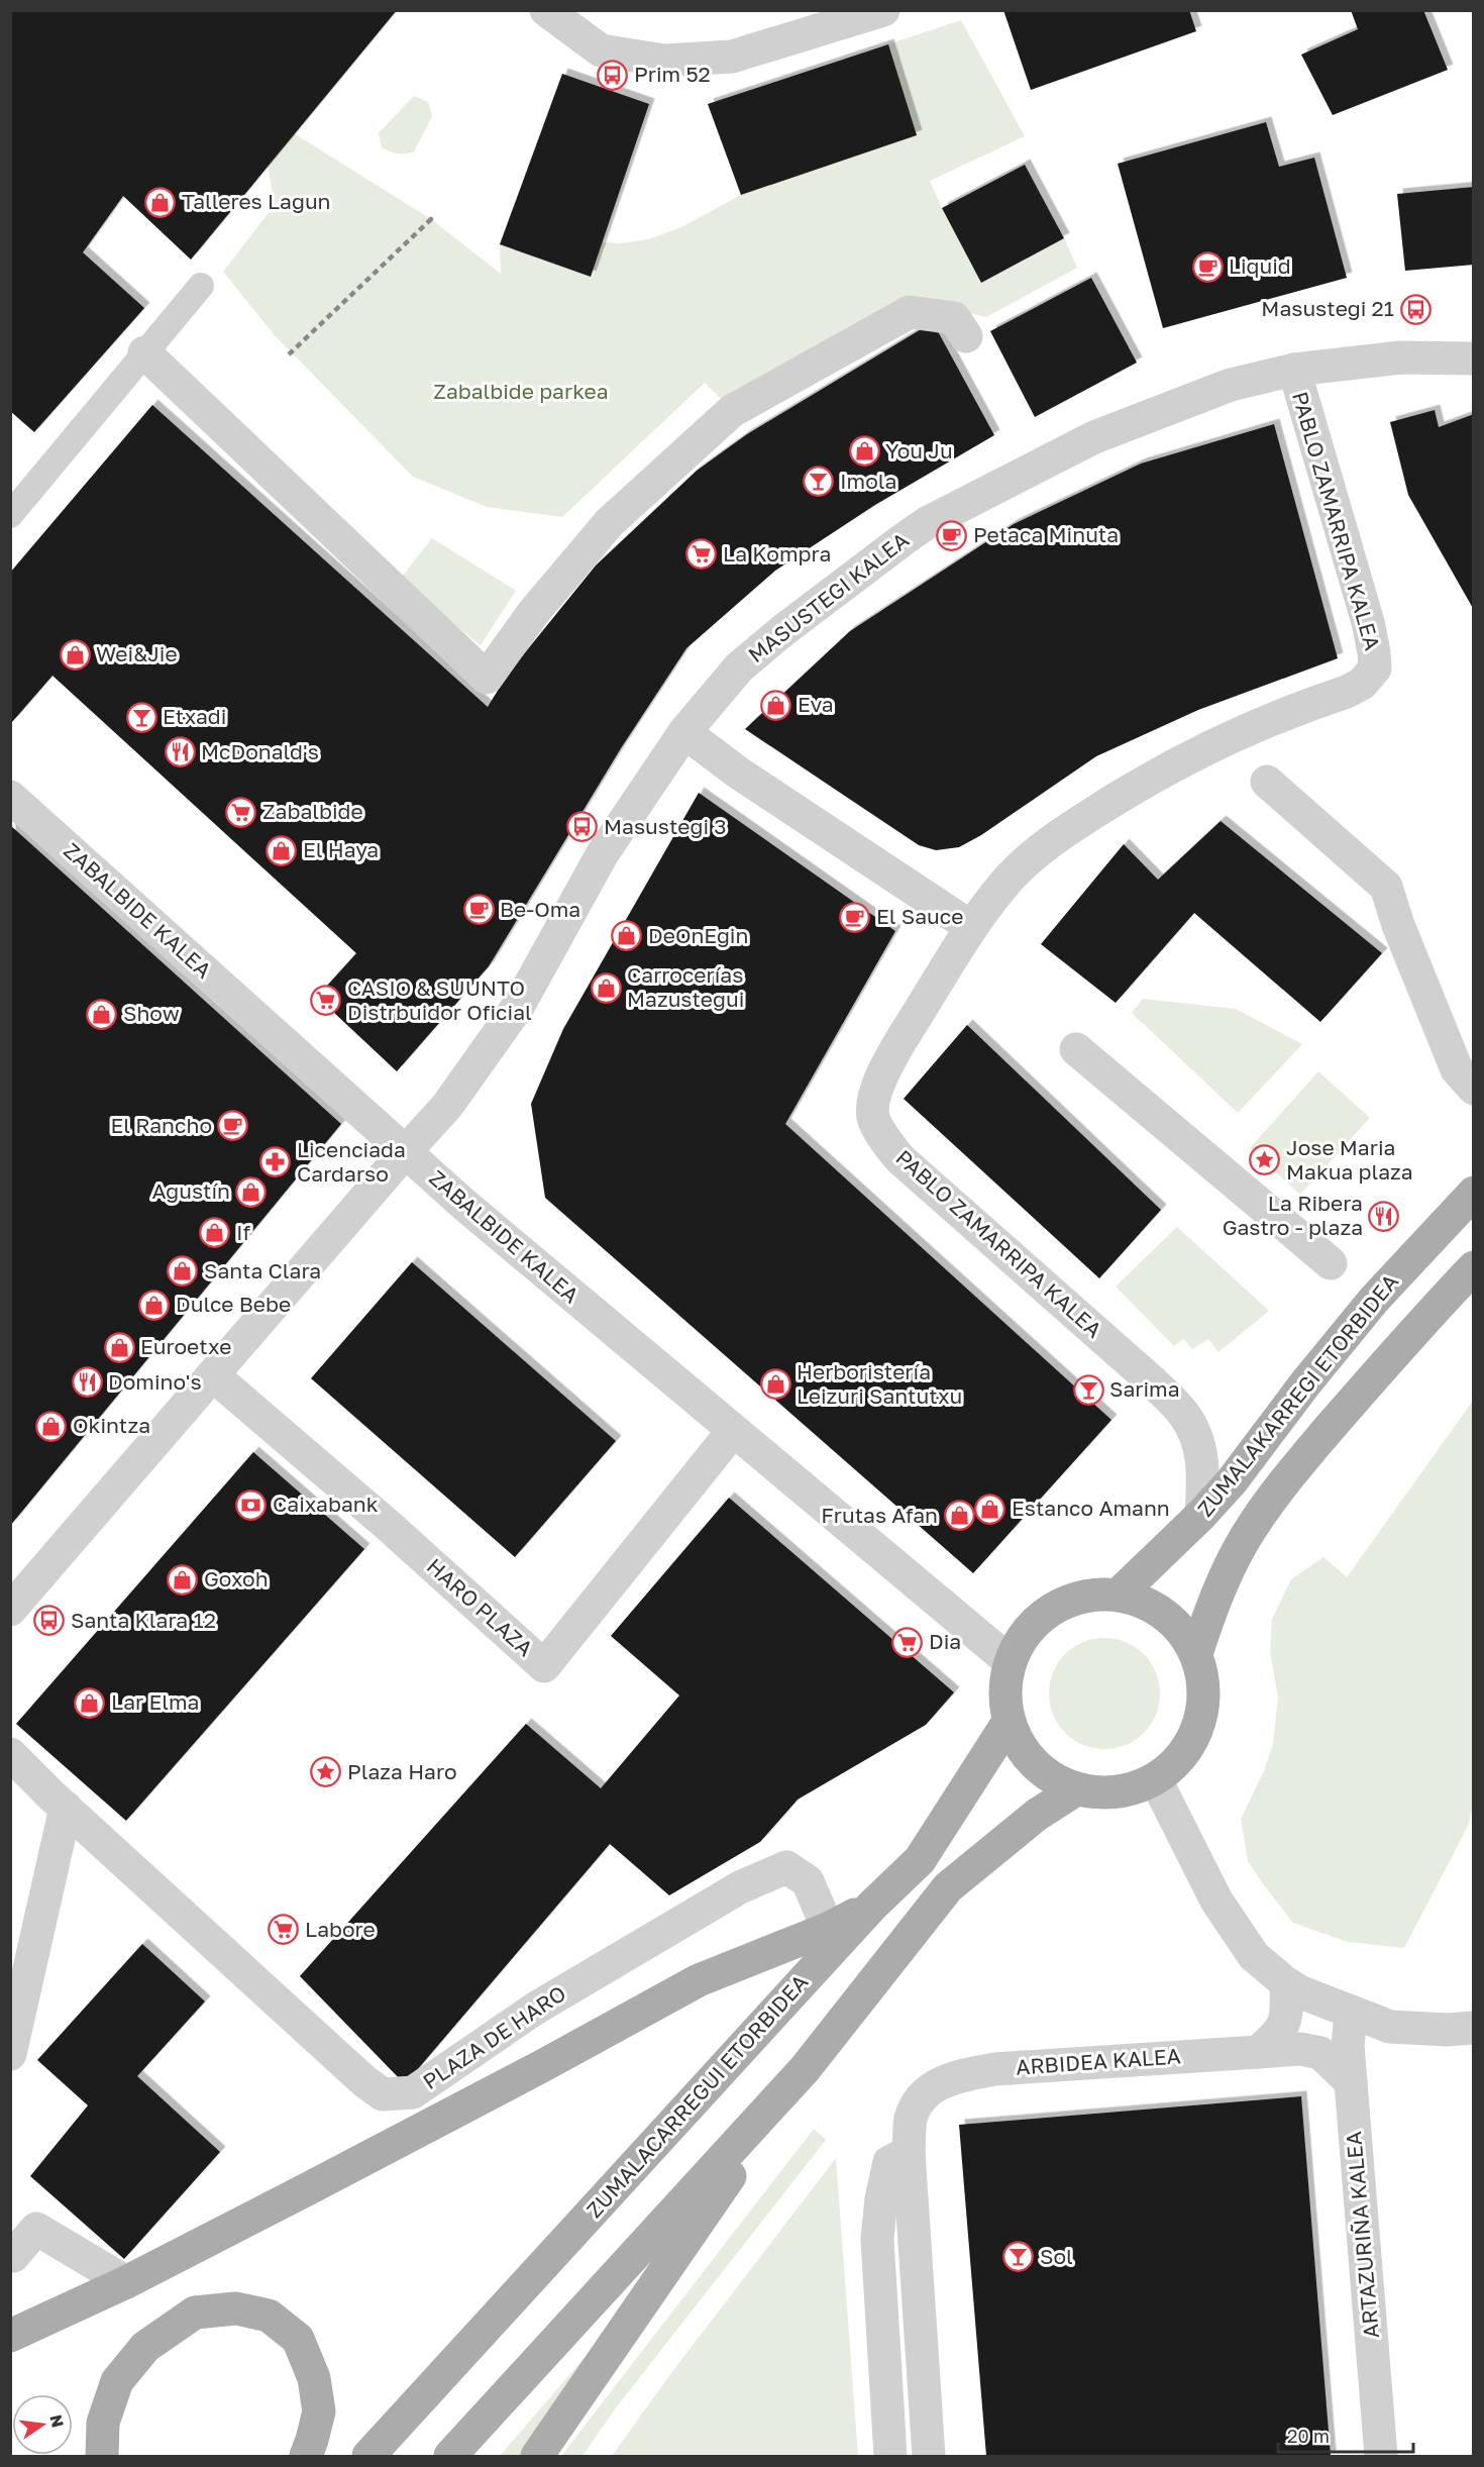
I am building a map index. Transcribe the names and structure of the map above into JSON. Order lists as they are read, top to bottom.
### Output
{
  "streets": {
    "main road": ["ZUMALAKARREGI ETORBIDEA", "ZUMALACARREGUI ETORBIDEA"],
    "street": [
      "PABLO ZAMARRIPA KALEA",
      "MASUSTEGI KALEA",
      "ZABALBIDE KALEA",
      "HARO PLAZA",
      "PLAZA DE HARO",
      "ARBIDEA KALEA",
      "ARTAZURIÑA KALEA"
    ]
  },
  "crossings": [
    ["PABLO ZAMARRIPA KALEA", "MASUSTEGI KALEA"],
    ["PABLO ZAMARRIPA KALEA", "ZUMALAKARREGI ETORBIDEA"],
    ["MASUSTEGI KALEA", "ZABALBIDE KALEA"],
    ["MASUSTEGI KALEA", "HARO PLAZA"],
    ["ZABALBIDE KALEA", "ZUMALAKARREGI ETORBIDEA"],
    ["ZABALBIDE KALEA", "HARO PLAZA"],
    ["ZABALBIDE KALEA", "ZUMALACARREGUI ETORBIDEA"],
    ["ZUMALAKARREGI ETORBIDEA", "ZUMALACARREGUI ETORBIDEA"],
    ["ARBIDEA KALEA", "ARTAZURIÑA KALEA"]
  ],
  "parks": ["Zabalbide parkea"],
  "places": {
    "bus stop": [
      "Prim 52",
      "Masustegi 21",
      "Masustegi 3",
      "Santa Klara 12"
    ],
    "shop": [
      "Talleres Lagun",
      "You Ju",
      "Wei&Jie",
      "Eva",
      "El Haya",
      "DeOnEgin",
      "Carrocerías Mazustegui",
      "Show",
      "Agustín",
      "If",
      "Santa Clara",
      "Dulce Bebe",
      "Euroetxe",
      "Herboristería Leizuri Santutxu",
      "Okintza",
      "Estanco Amann",
      "Frutas Afan",
      "Goxoh",
      "Lar Elma"
    ],
    "cafe": [
      "Liquid",
      "Petaca Minuta",
      "Be-Oma",
      "El Sauce",
      "El Rancho"
    ],
    "bar": [
      "Imola",
      "Etxadi",
      "Sarima",
      "Sol"
    ],
    "supermarket": [
      "La Kompra",
      "Zabalbide",
      "CASIO & SUUNTO Distrbuidor Oficial",
      "Dia",
      "Labore"
    ],
    "restaurant": ["McDonald's", "La Ribera Gastro - plaza", "Domino's"],
    "place": ["Jose Maria Makua plaza", "Plaza Haro"],
    "pharmacy": ["Licenciada Cardarso"],
    "bank": ["Caixabank"]
  },
  "scale_bar": "20 m",
  "north": "right"
}
